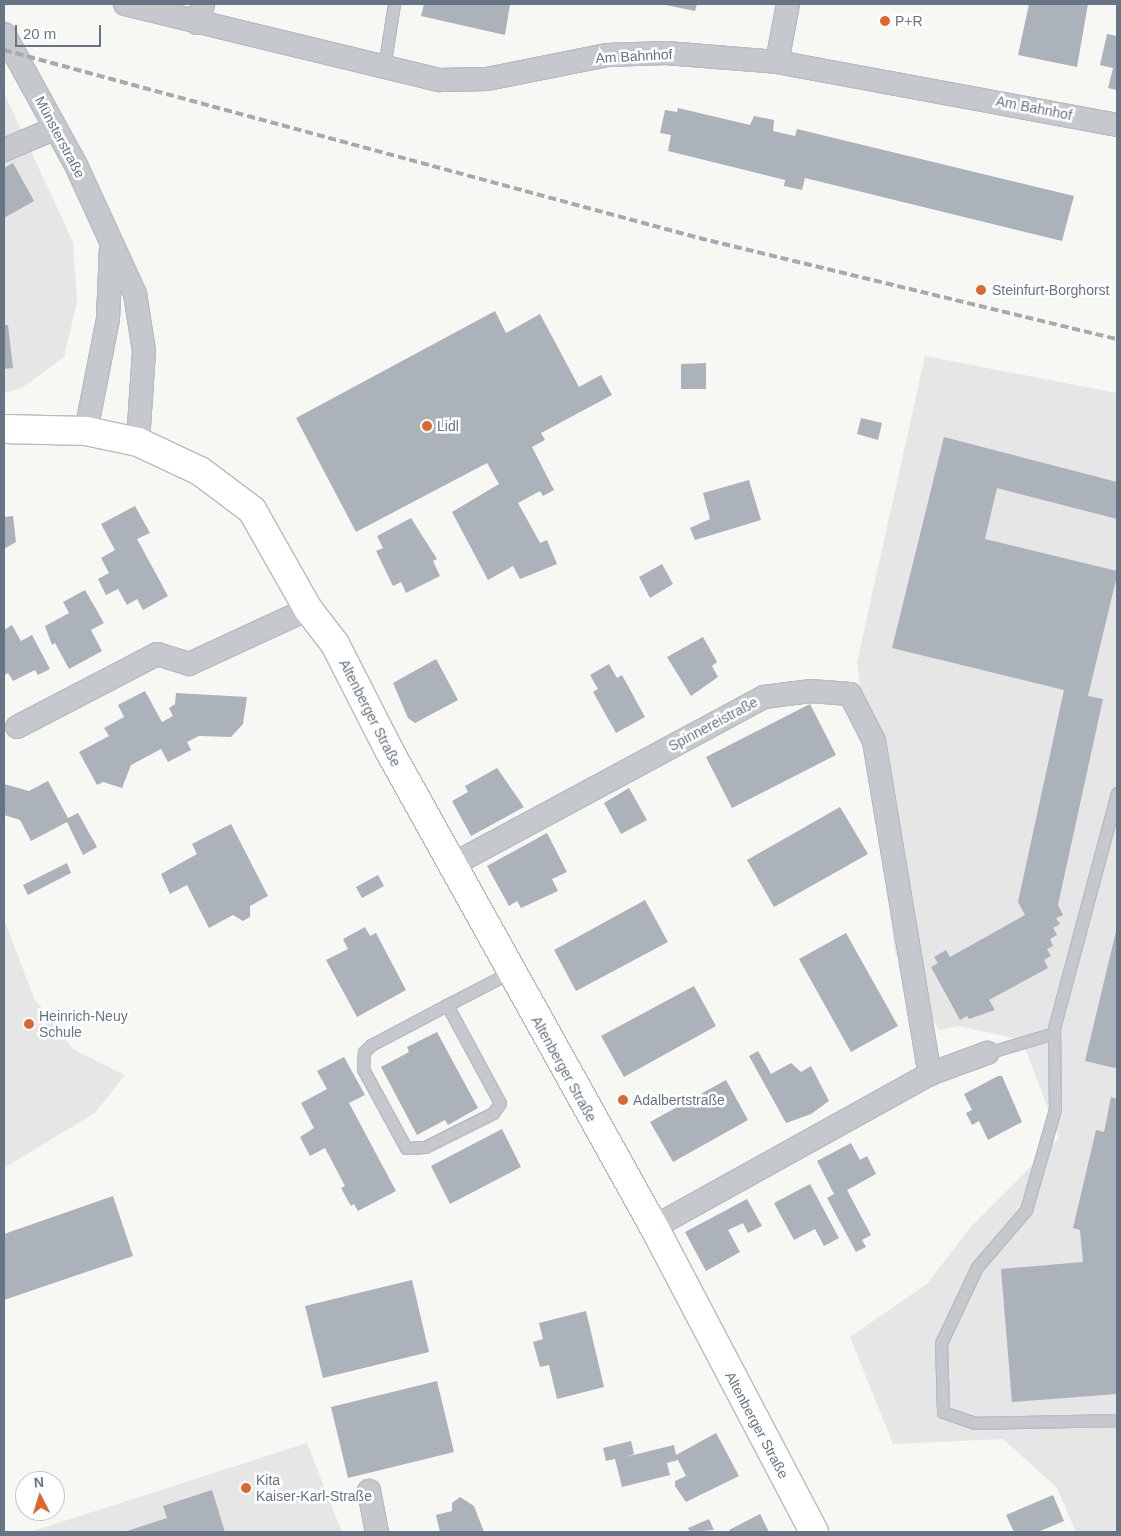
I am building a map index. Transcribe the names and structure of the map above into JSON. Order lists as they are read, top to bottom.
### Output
{
  "streets": {
    "main road": ["Altenberger Straße"],
    "street": ["Am Bahnhof", "Münsterstraße", "Spinnereistraße"]
  },
  "crossings": [
    ["Münsterstraße", "Altenberger Straße"],
    ["Altenberger Straße", "Spinnereistraße"]
  ],
  "places": [
    "P+R",
    "Steinfurt-Borghorst",
    "Lidl",
    "Heinrich-Neuy Schule",
    "Adalbertstraße",
    "Kita Kaiser-Karl-Straße"
  ],
  "scale_bar": "20 m",
  "north": "top"
}
